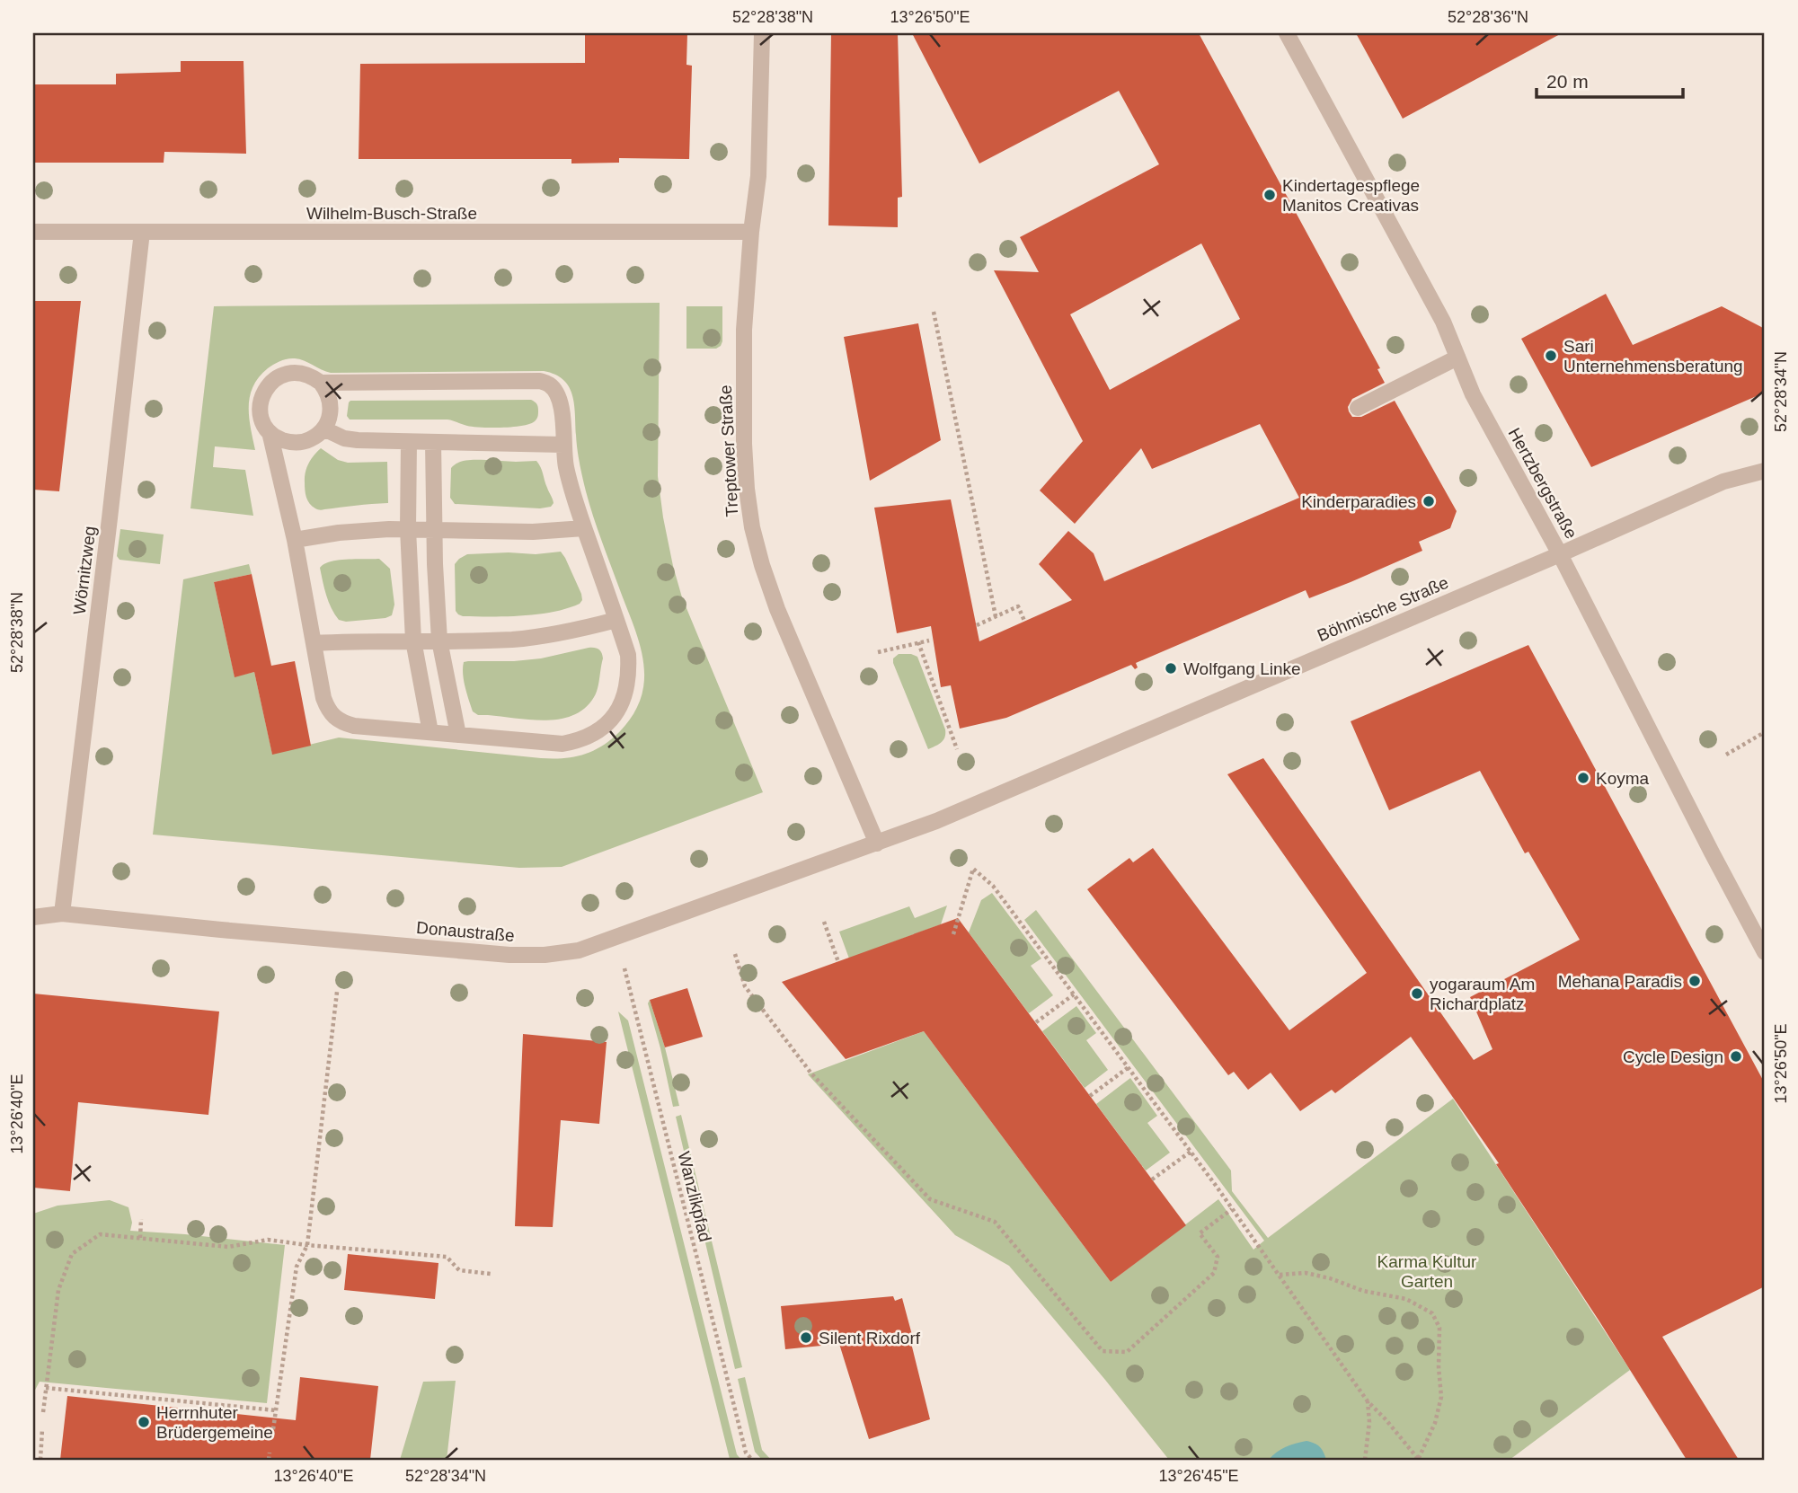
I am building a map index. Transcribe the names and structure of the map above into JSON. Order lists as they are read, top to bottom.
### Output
{
  "streets": {
    "street": [
      "Wilhelm-Busch-Straße",
      "Treptower Straße",
      "Hertzbergstraße",
      "Wörnitzweg",
      "Böhmische Straße",
      "Donaustraße"
    ],
    "path": ["Wanzlikpfad"]
  },
  "crossings": [
    ["Wilhelm-Busch-Straße", "Treptower Straße"],
    ["Wilhelm-Busch-Straße", "Wörnitzweg"],
    ["Treptower Straße", "Böhmische Straße"],
    ["Treptower Straße", "Donaustraße"],
    ["Hertzbergstraße", "Böhmische Straße"],
    ["Wörnitzweg", "Donaustraße"],
    ["Böhmische Straße", "Donaustraße"],
    ["Donaustraße", "Wanzlikpfad"]
  ],
  "parks": ["Karma Kultur Garten"],
  "places": [
    "Kindertagespflege Manitos Creativas",
    "Sari Unternehmensberatung",
    "Kinderparadies",
    "Wolfgang Linke",
    "Koyma",
    "Mehana Paradis",
    "yogaraum Am Richardplatz",
    "Cycle Design",
    "Silent Rixdorf",
    "Herrnhuter Brüdergemeine"
  ],
  "scale_bar": "20 m",
  "coordinates": [
    "52°28'38\"N",
    "13°26'50\"E",
    "52°28'36\"N",
    "52°28'34\"N",
    "13°26'40\"E",
    "13°26'45\"E"
  ]
}
